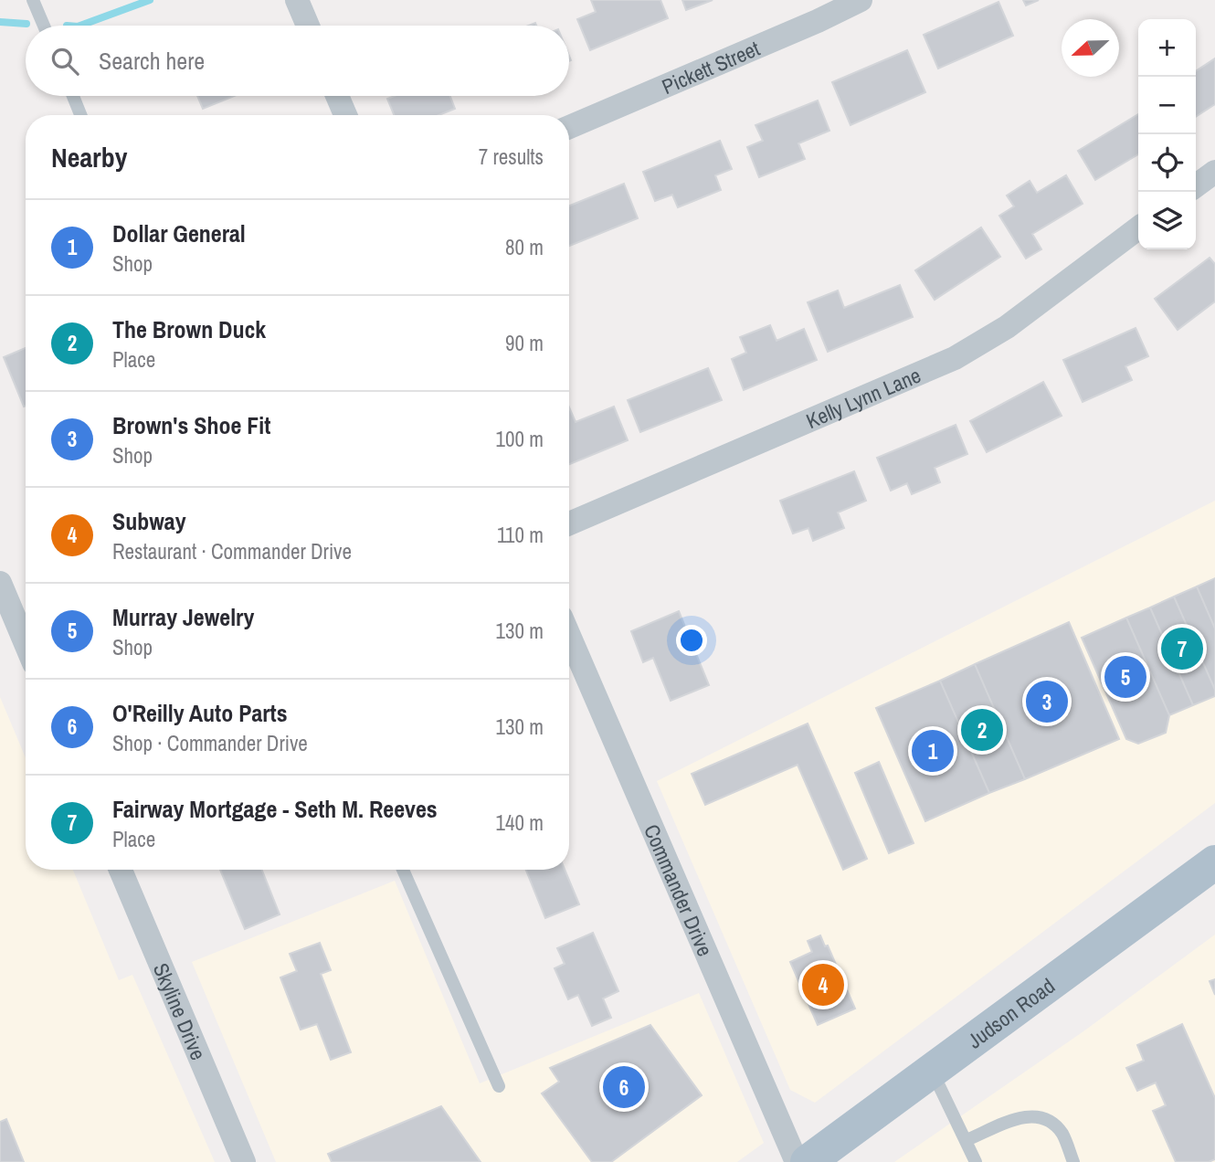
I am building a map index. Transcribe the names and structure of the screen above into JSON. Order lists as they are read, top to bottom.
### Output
{
  "streets": {
    "main road": ["Judson Road"],
    "street": [
      "Pickett Street",
      "Kelly Lynn Lane",
      "Commander Drive",
      "Skyline Drive"
    ]
  },
  "north": "left",
  "page": {
    "map_buttons": ["+", "−"],
    "search": "Search here",
    "heading": ["Nearby", "7 results"],
    "list": [
      {
        "mark": "1",
        "name": "Dollar General",
        "note": "Shop",
        "value": "80 m"
      },
      {
        "mark": "2",
        "name": "The Brown Duck",
        "note": "Place",
        "value": "90 m"
      },
      {
        "mark": "3",
        "name": "Brown's Shoe Fit",
        "note": "Shop",
        "value": "100 m"
      },
      {
        "mark": "4",
        "name": "Subway",
        "note": "Restaurant · Commander Drive",
        "value": "110 m"
      },
      {
        "mark": "5",
        "name": "Murray Jewelry",
        "note": "Shop",
        "value": "130 m"
      },
      {
        "mark": "6",
        "name": "O'Reilly Auto Parts",
        "note": "Shop · Commander Drive",
        "value": "130 m"
      },
      {
        "mark": "7",
        "name": "Fairway Mortgage - Seth M. Reeves",
        "note": "Place",
        "value": "140 m"
      }
    ],
    "pins": [
      "7",
      "5",
      "3",
      "2",
      "1",
      "4",
      "6"
    ]
  }
}
